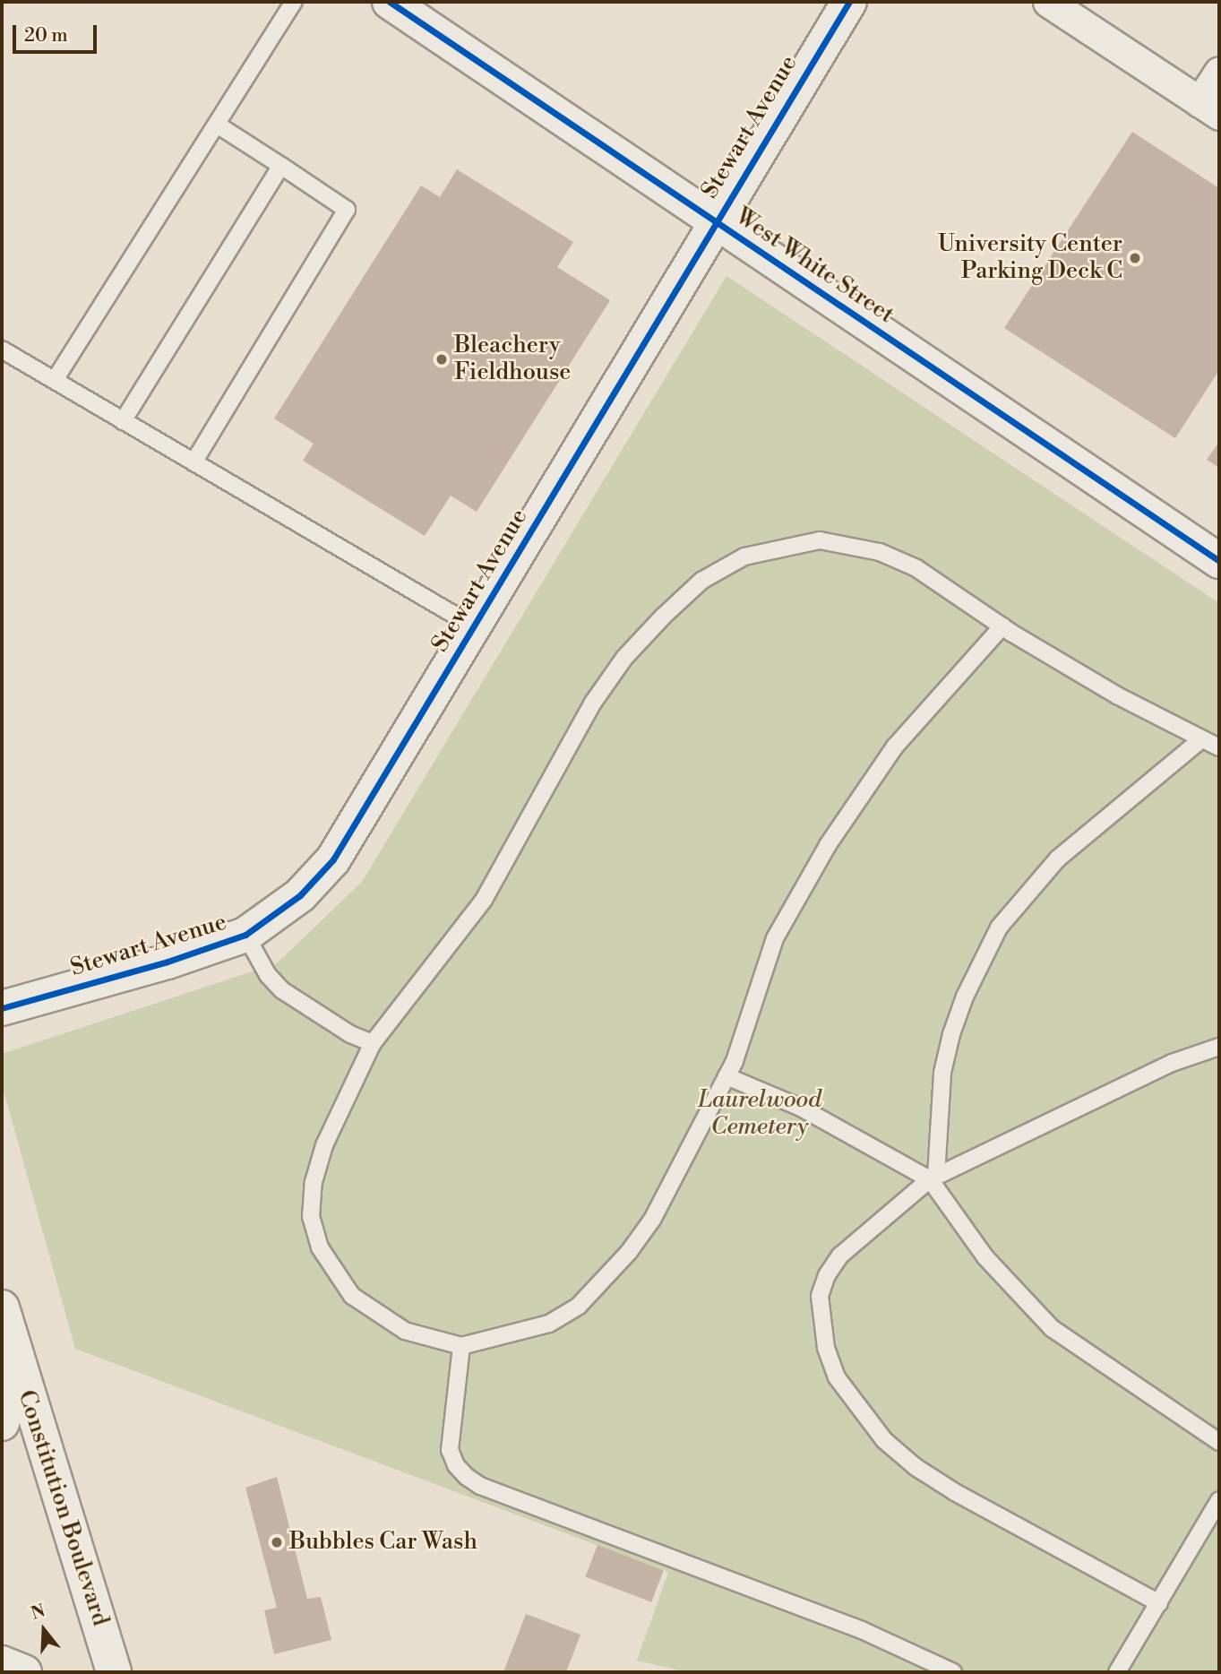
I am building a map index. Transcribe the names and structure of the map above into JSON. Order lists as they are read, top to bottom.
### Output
{
  "streets": {
    "street": ["Stewart Avenue", "West White Street", "Constitution Boulevard"]
  },
  "crossings": [
    ["Stewart Avenue", "West White Street"]
  ],
  "parks": ["Laurelwood Cemetery"],
  "places": ["University Center Parking Deck C", "Bleachery Fieldhouse", "Bubbles Car Wash"],
  "scale_bar": "20 m",
  "north": "top"
}
